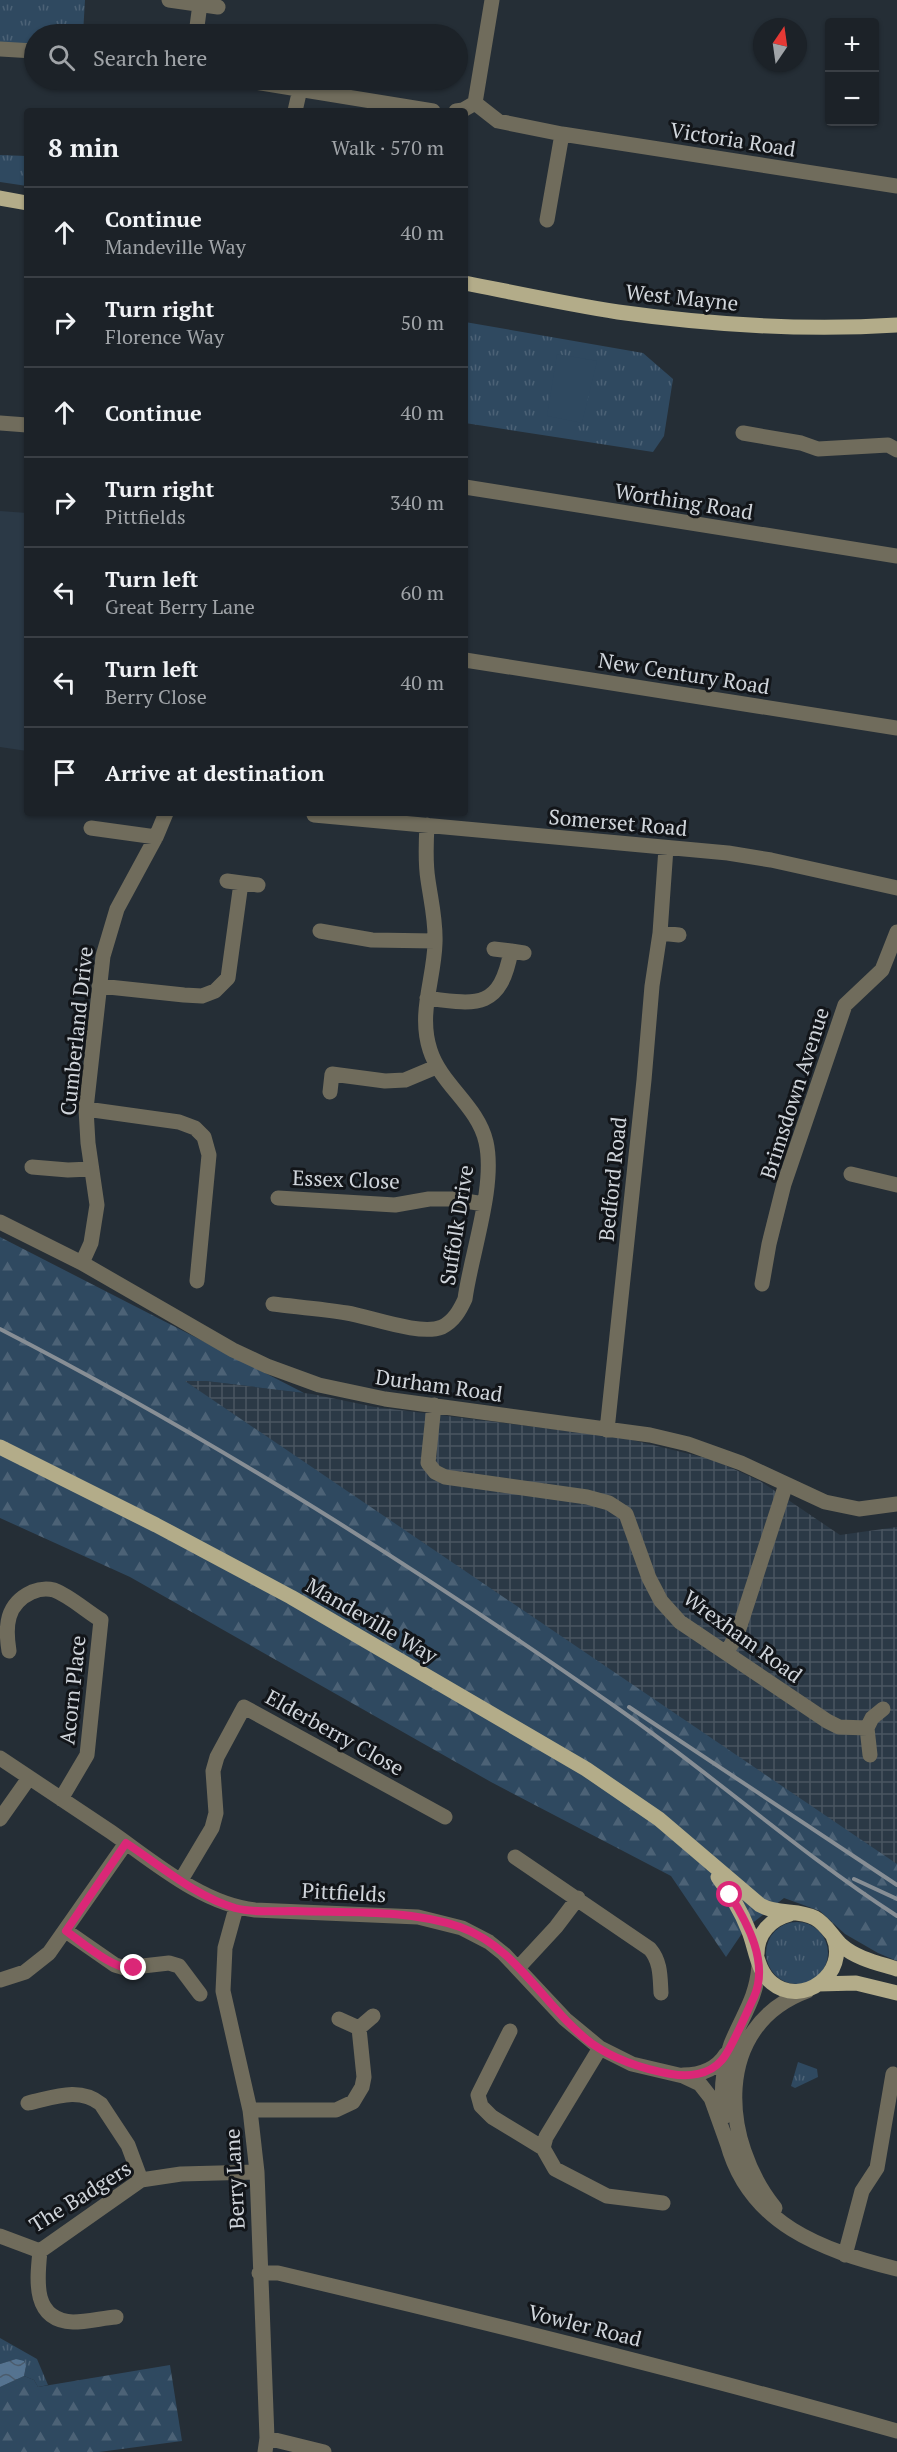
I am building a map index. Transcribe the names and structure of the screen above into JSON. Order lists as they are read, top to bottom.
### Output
{
  "streets": {
    "main road": ["West Mayne", "Mandeville Way"],
    "street": [
      "Victoria Road",
      "Worthing Road",
      "New Century Road",
      "Somerset Road",
      "Cumberland Drive",
      "Brimsdown Avenue",
      "Essex Close",
      "Bedford Road",
      "Suffolk Drive",
      "Durham Road",
      "Wrexham Road",
      "Acorn Place",
      "Elderberry Close",
      "Pittfields",
      "Berry Lane",
      "The Badgers",
      "Vowler Road"
    ]
  },
  "crossings": [
    ["Somerset Road", "Bedford Road"],
    ["Somerset Road", "Suffolk Drive"],
    ["Cumberland Drive", "Durham Road"],
    ["Essex Close", "Suffolk Drive"],
    ["Bedford Road", "Durham Road"],
    ["Durham Road", "Wrexham Road"],
    ["Acorn Place", "Pittfields"],
    ["Elderberry Close", "Pittfields"],
    ["Pittfields", "Berry Lane"],
    ["Berry Lane", "The Badgers"],
    ["Berry Lane", "Vowler Road"]
  ],
  "north": "top",
  "page": {
    "map_buttons": ["+", "−"],
    "search": "Search here",
    "heading": ["8 min", "Walk · 570 m"],
    "list": [
      ["Continue", "Mandeville Way", "40 m"],
      ["Turn right", "Florence Way", "50 m"],
      ["Continue", "40 m"],
      ["Turn right", "Pittfields", "340 m"],
      ["Turn left", "Great Berry Lane", "60 m"],
      ["Turn left", "Berry Close", "40 m"],
      "Arrive at destination"
    ]
  }
}
